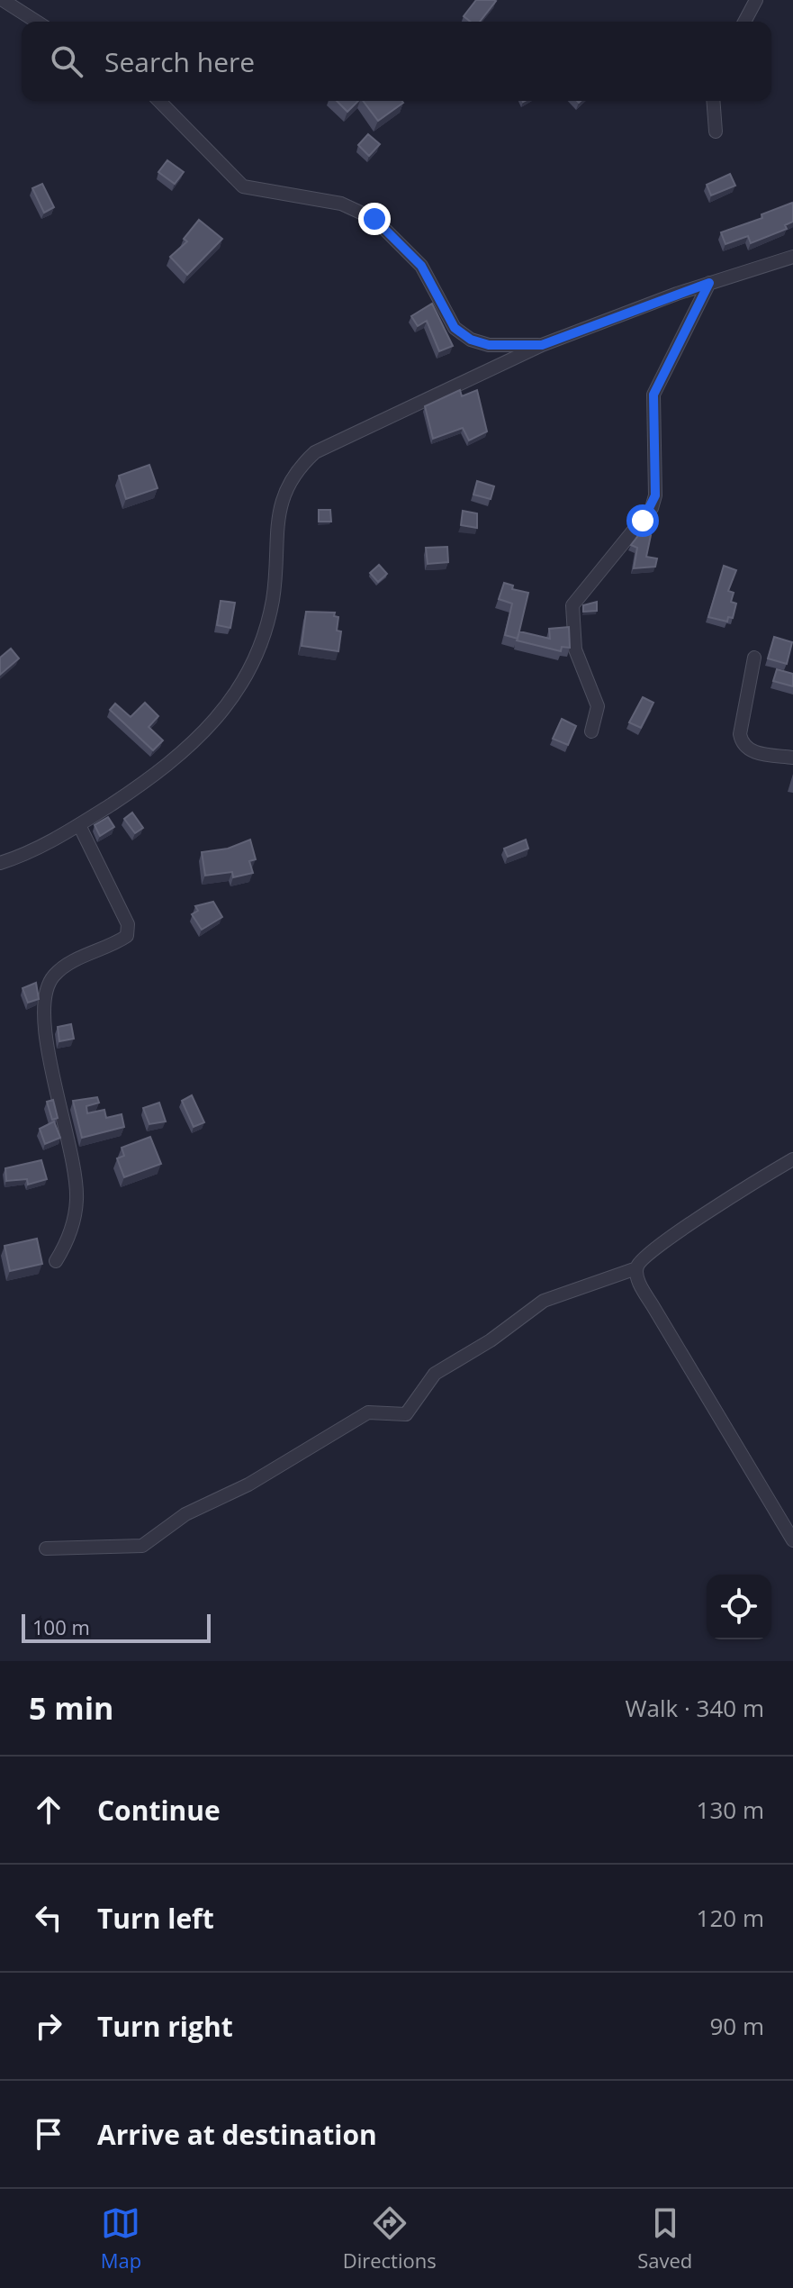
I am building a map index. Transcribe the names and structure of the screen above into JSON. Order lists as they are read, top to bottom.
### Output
{
  "scale_bar": "100 m",
  "page": {
    "search": "Search here",
    "scale": "100 m",
    "heading": ["5 min", "Walk · 340 m"],
    "list": [
      ["Continue", "130 m"],
      ["Turn left", "120 m"],
      ["Turn right", "90 m"],
      "Arrive at destination"
    ],
    "nav": ["Map", "Directions", "Saved"]
  }
}
